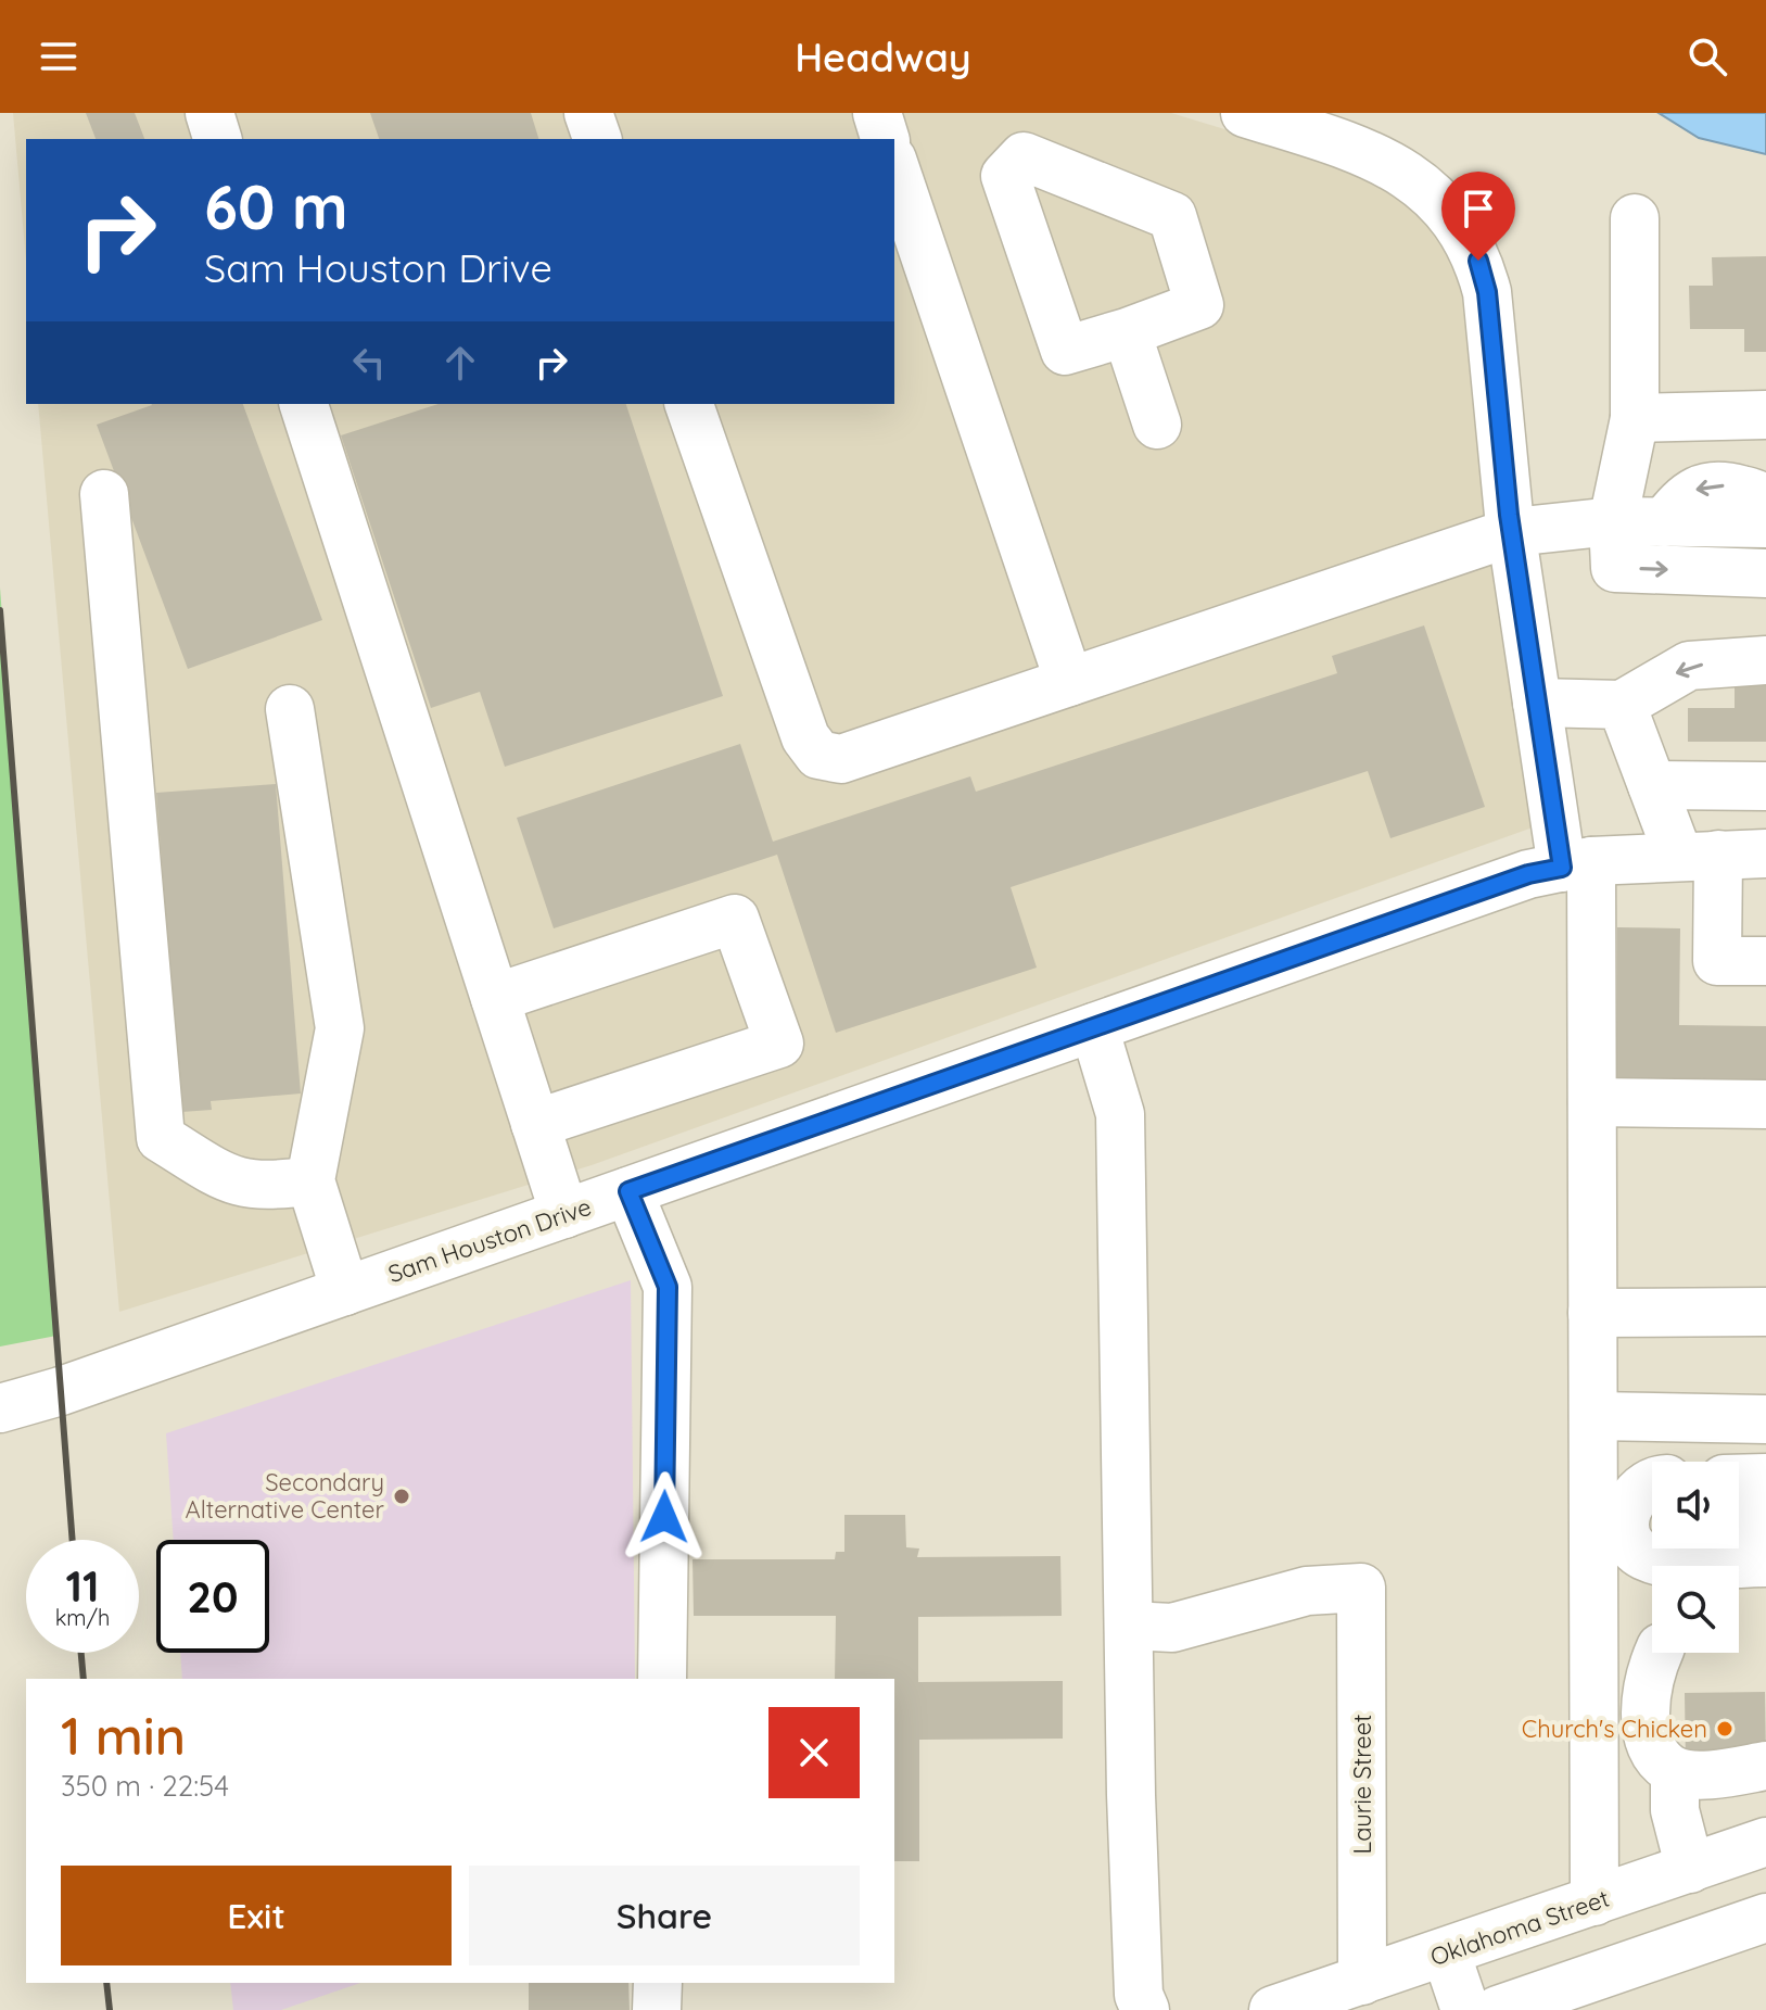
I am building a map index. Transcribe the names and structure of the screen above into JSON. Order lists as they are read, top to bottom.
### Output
{
  "streets": {
    "street": ["Sam Houston Drive", "Laurie Street", "Oklahoma Street"]
  },
  "crossings": [
    ["Laurie Street", "Oklahoma Street"]
  ],
  "places": ["Secondary Alternative Center", "Church's Chicken"],
  "page": {
    "header": "Headway",
    "turn": ["60 m", "Sam Houston Drive"],
    "speed": "11 km/h",
    "limit": "20",
    "heading": ["1 min", "350 m · 22:54"],
    "buttons": ["Exit", "Share"]
  }
}
